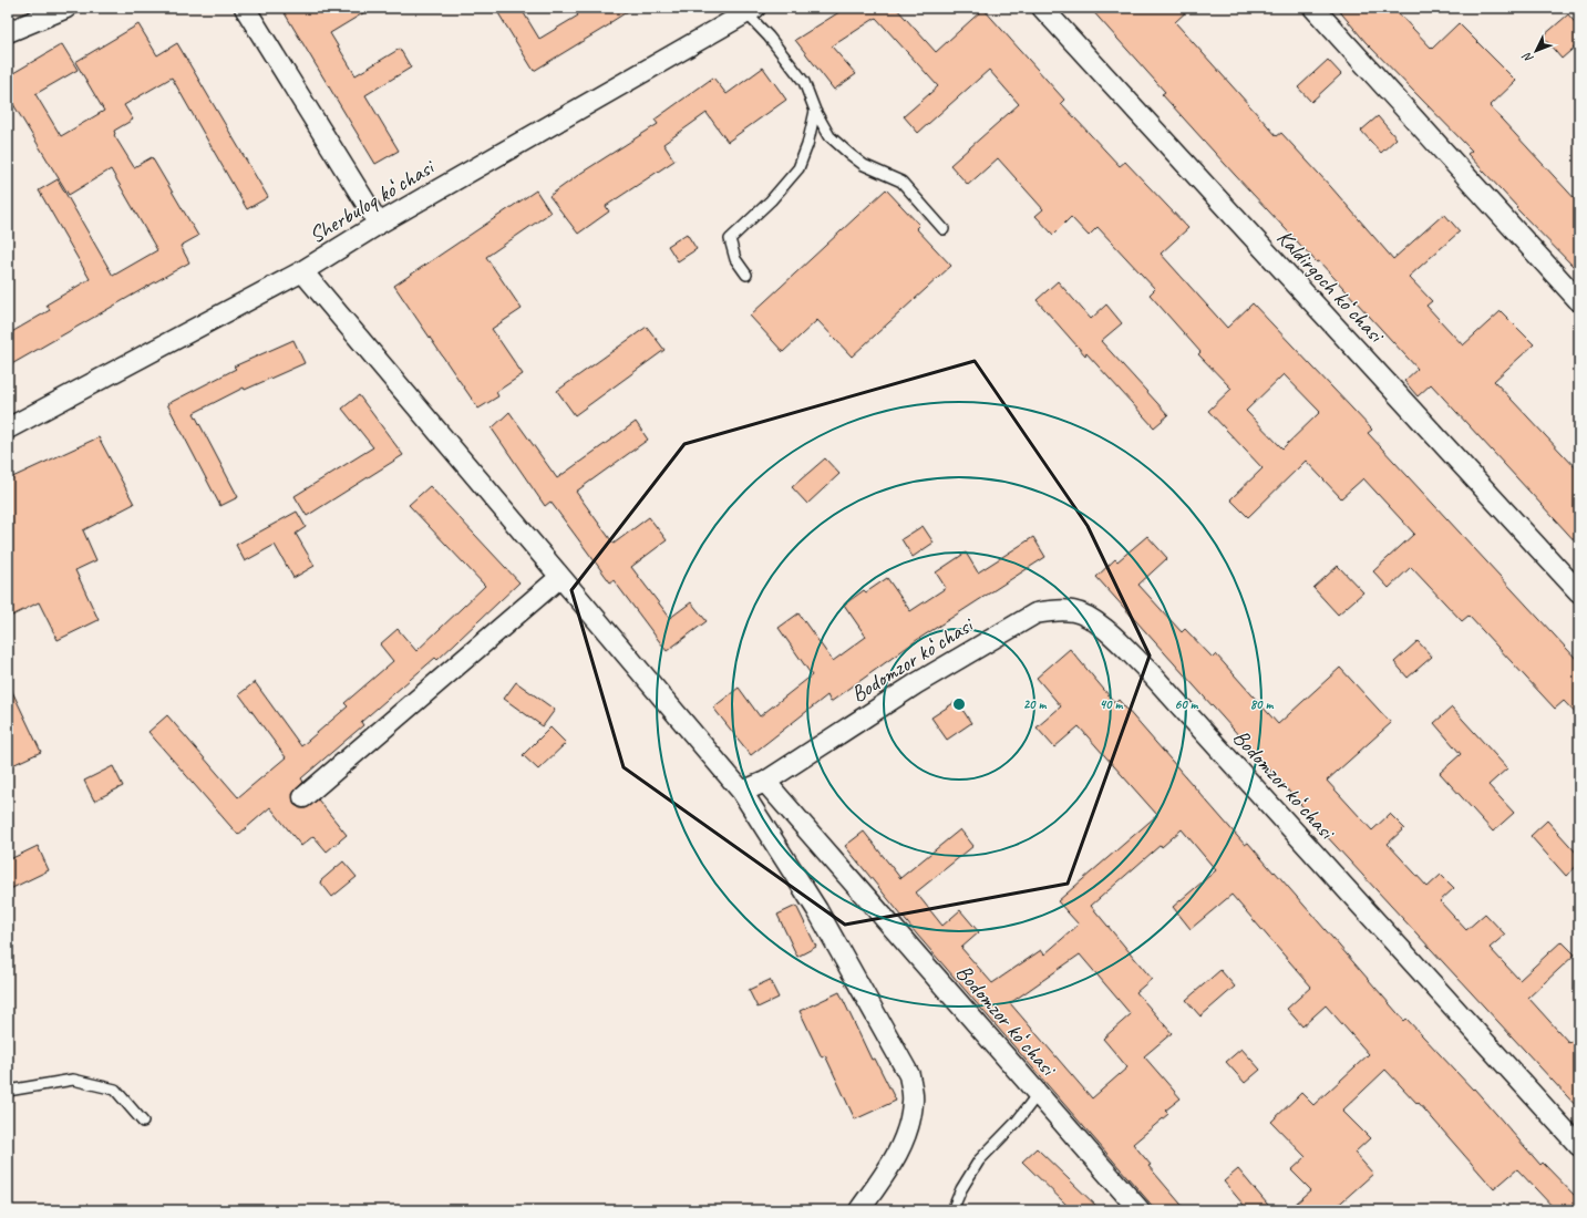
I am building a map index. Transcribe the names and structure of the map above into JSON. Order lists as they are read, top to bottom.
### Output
{
  "streets": {
    "street": ["Sherbuloq koʻchasi", "Kaldirgoch koʻchasi", "Bodomzor koʻchasi"]
  },
  "north": "bottom left",
  "rings": [
    "20 m",
    "40 m",
    "60 m",
    "80 m"
  ]
}
